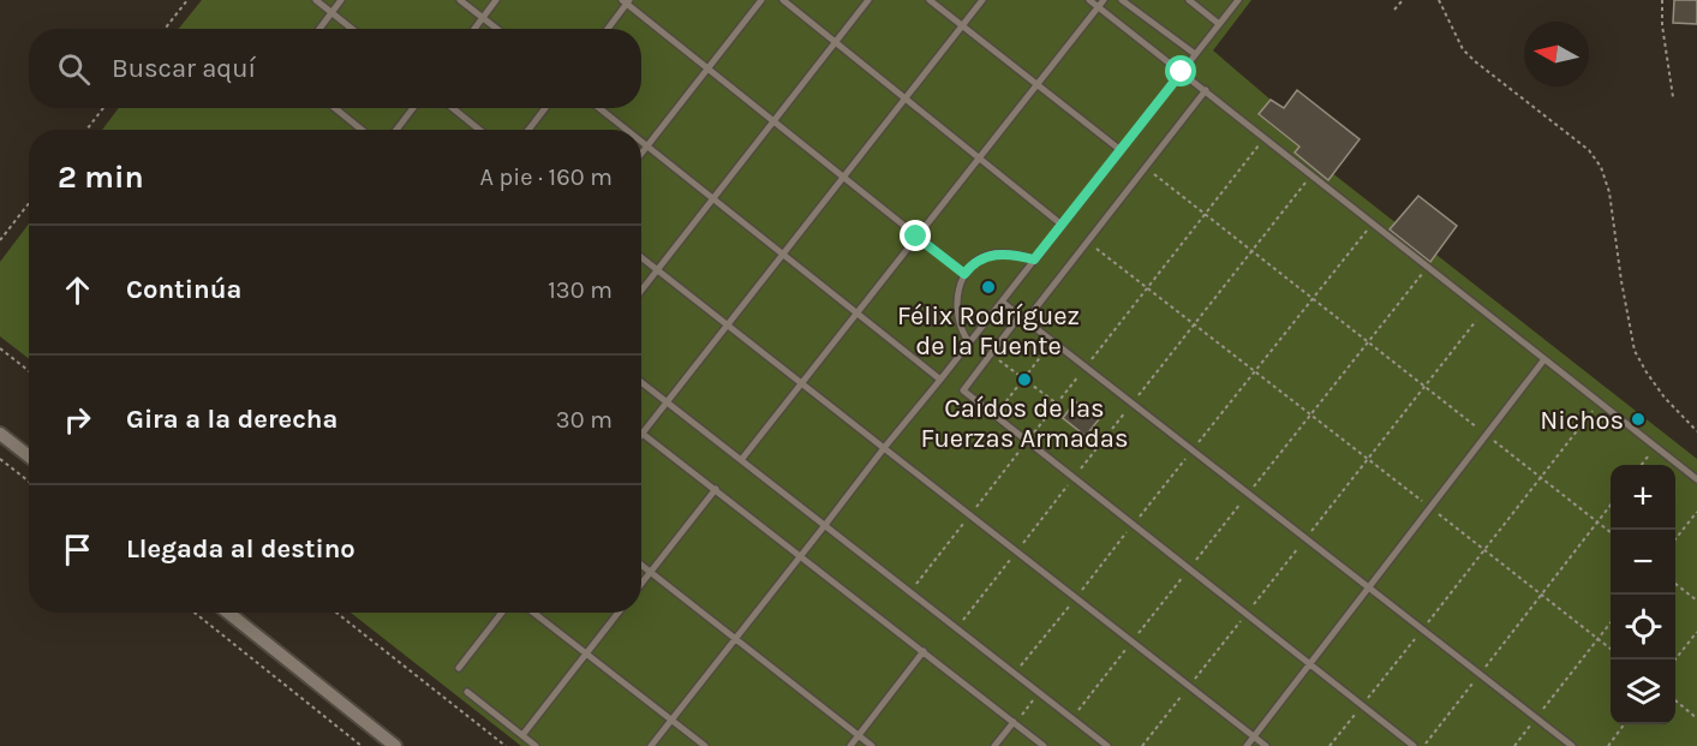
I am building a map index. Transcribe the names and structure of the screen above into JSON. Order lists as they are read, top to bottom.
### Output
{
  "places": ["Félix Rodríguez de la Fuente", "Caídos de las Fuerzas Armadas", "Nichos"],
  "north": "left",
  "page": {
    "search": "Buscar aquí",
    "heading": ["2 min", "A pie · 160 m"],
    "list": [
      ["Continúa", "130 m"],
      ["Gira a la derecha", "30 m"],
      "Llegada al destino"
    ],
    "map_buttons": ["+", "−"]
  }
}
